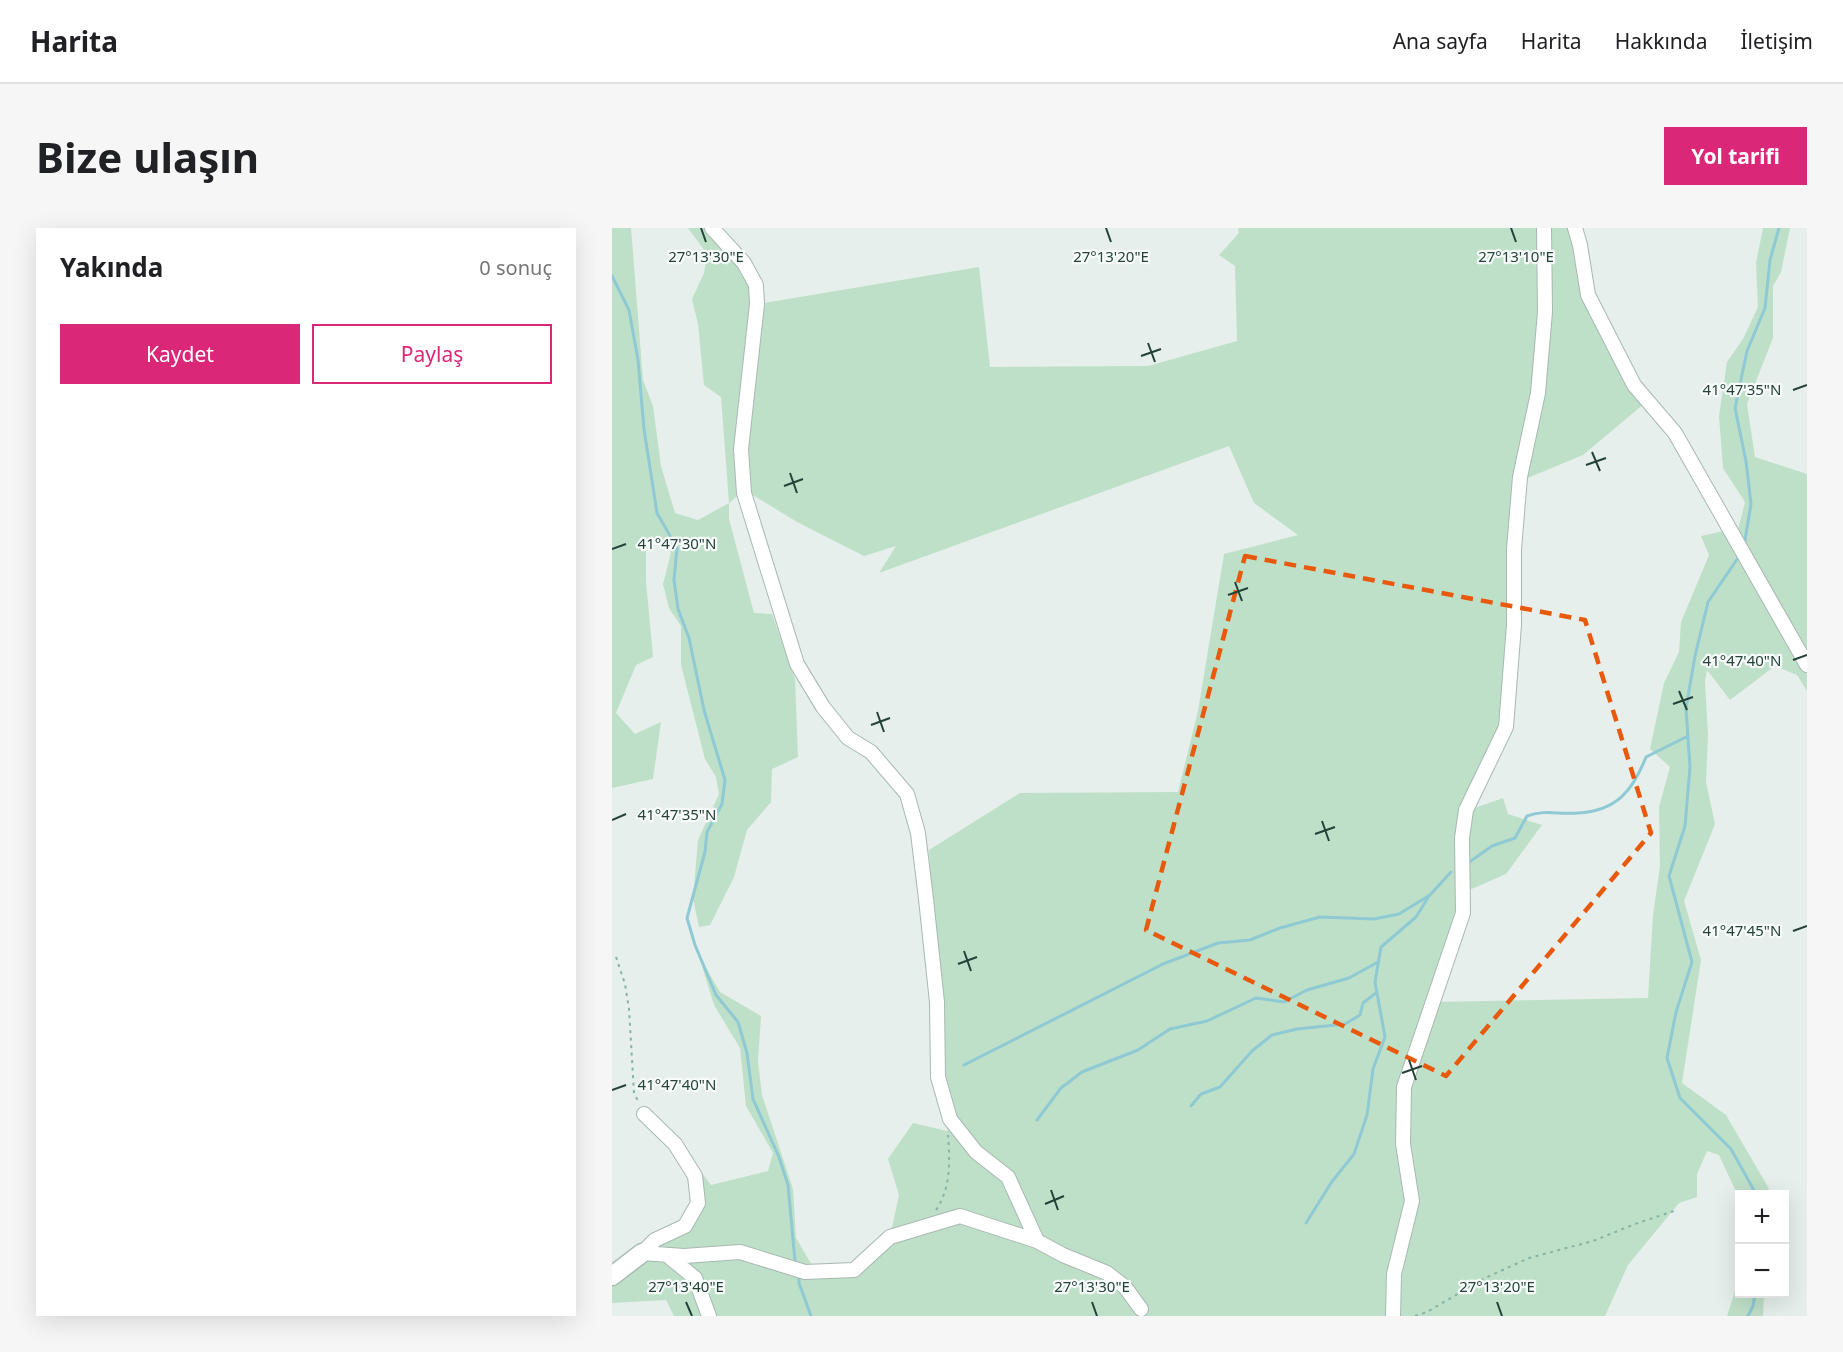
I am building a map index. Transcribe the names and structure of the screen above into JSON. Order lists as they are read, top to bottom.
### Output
{
  "page": {
    "header": "Harita",
    "nav": [
      "Ana sayfa",
      "Harita",
      "Hakkında",
      "İletişim"
    ],
    "buttons": [
      "Yol tarifi",
      ["Kaydet", "Paylaş"]
    ],
    "title": "Bize ulaşın",
    "heading": ["Yakında", "0 sonuç"],
    "map_buttons": ["+", "−"]
  },
  "coordinates": [
    "27°13'30\"E",
    "27°13'20\"E",
    "27°13'10\"E",
    "41°47'35\"N",
    "41°47'30\"N",
    "41°47'40\"N",
    "41°47'45\"N",
    "27°13'40\"E"
  ]
}
